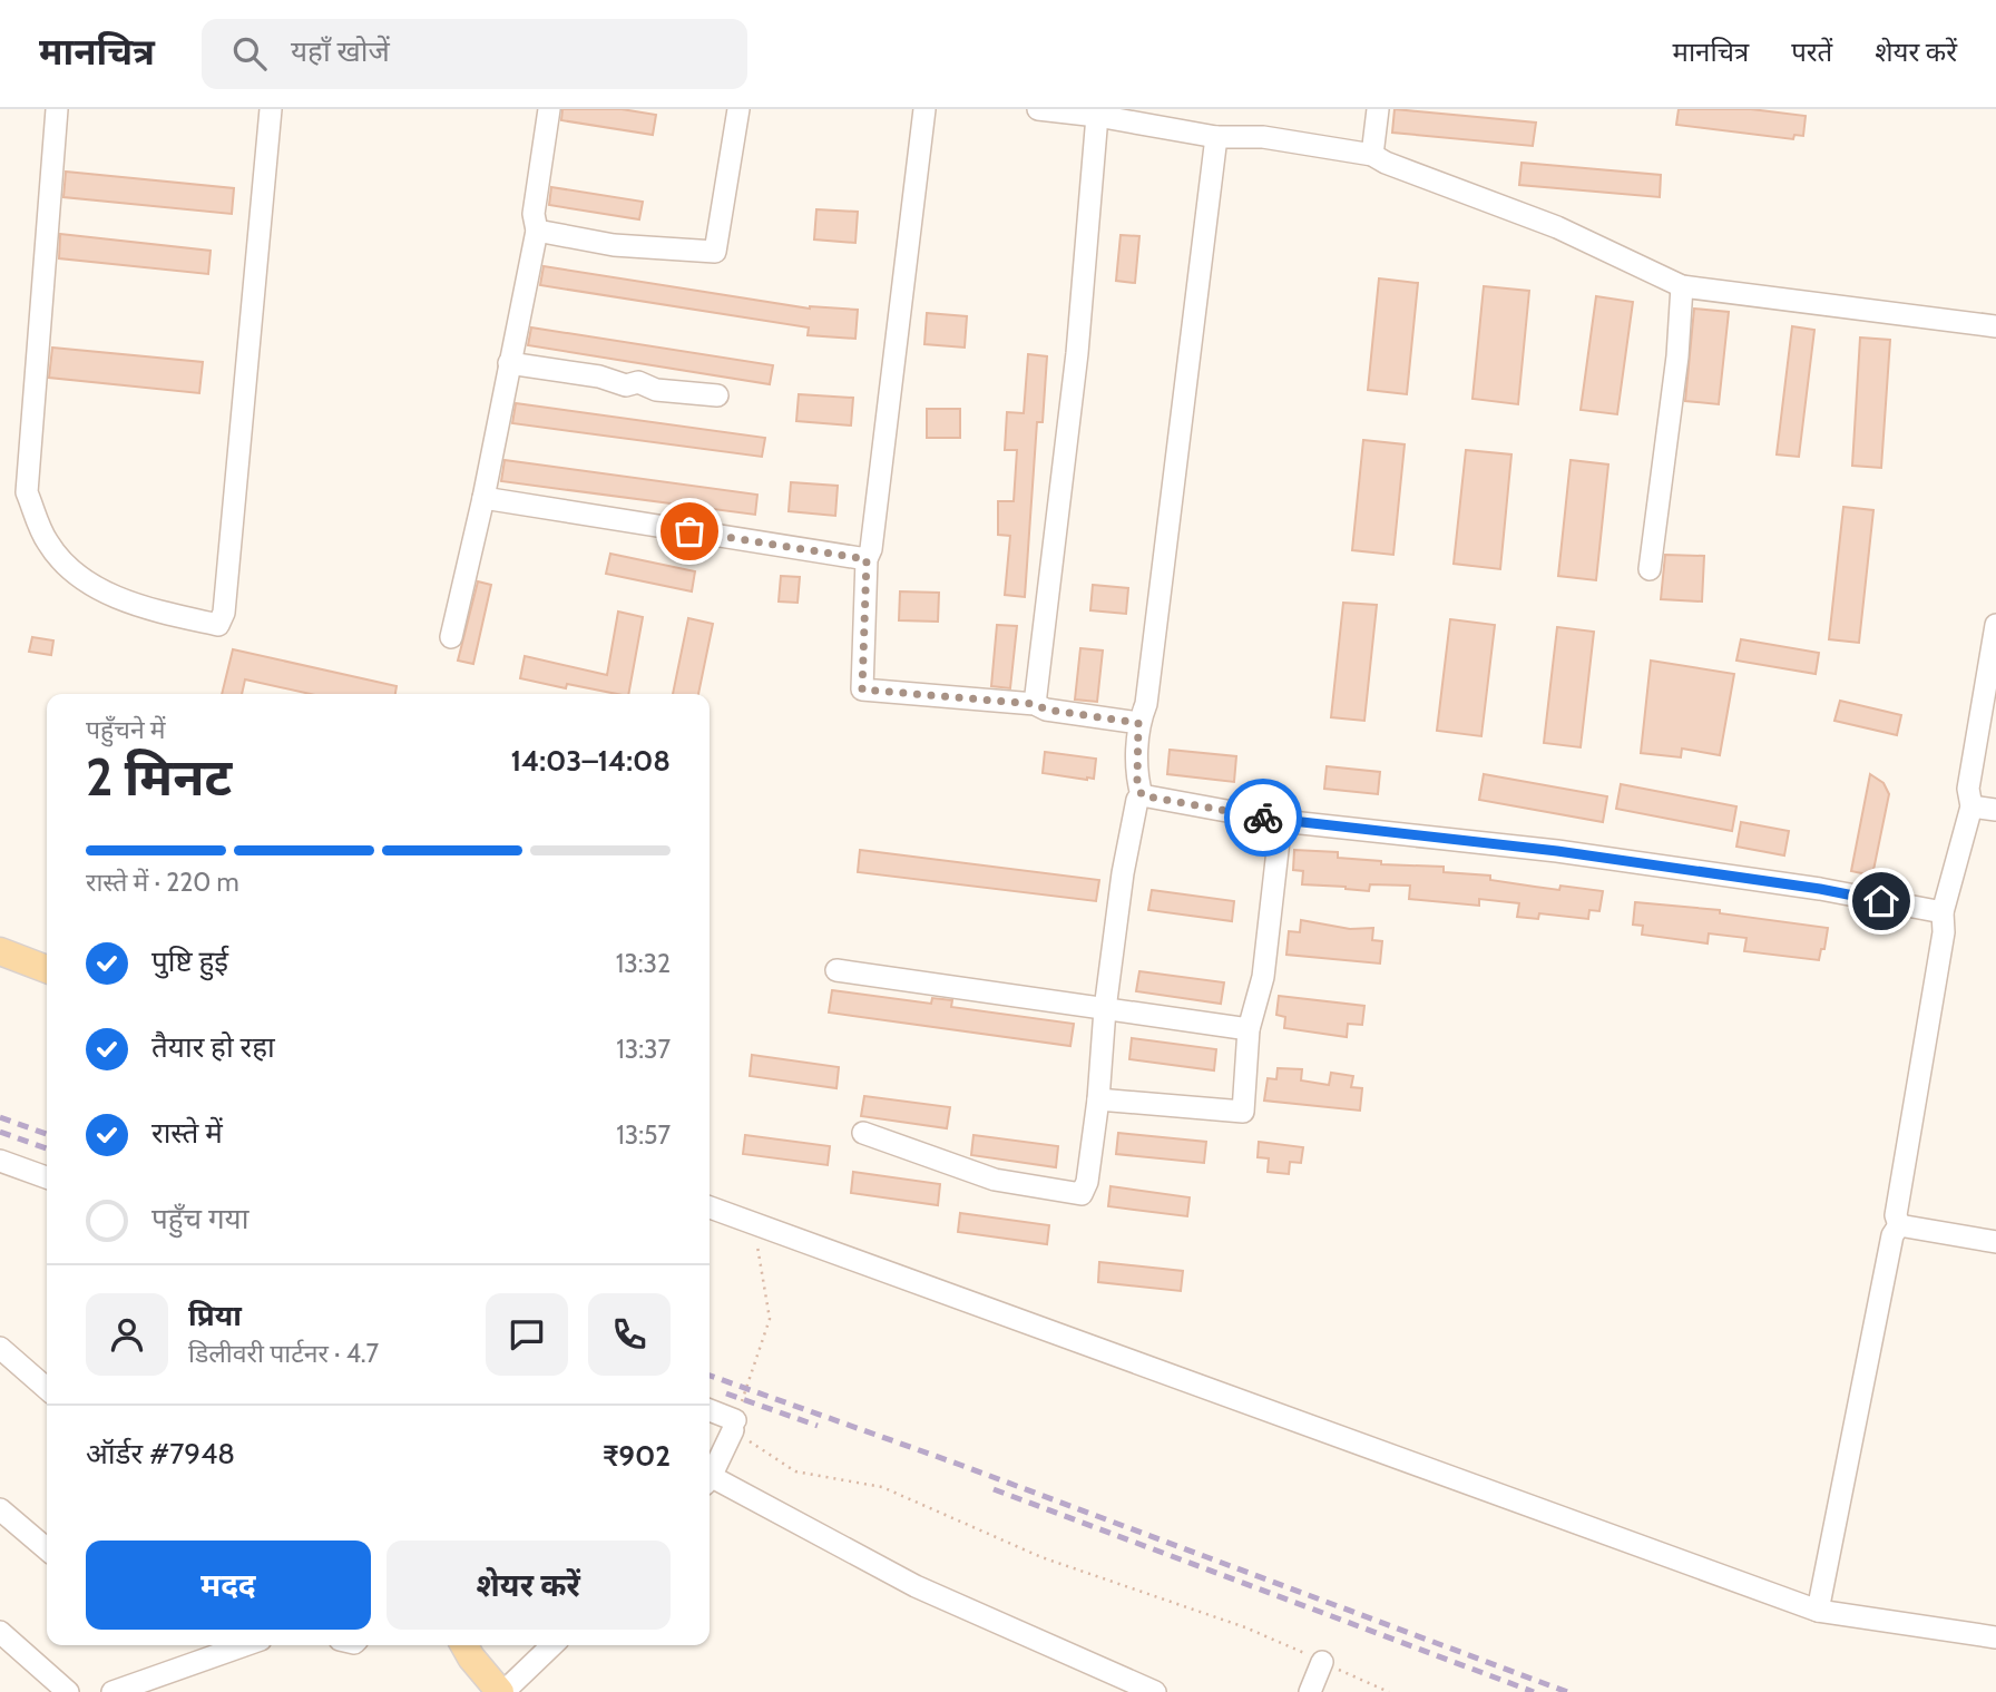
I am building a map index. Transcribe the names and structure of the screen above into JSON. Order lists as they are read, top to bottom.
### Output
{
  "page": {
    "header": "मानचित्र",
    "search": "यहाँ खोजें",
    "nav": ["मानचित्र", "परतें", "शेयर करें"],
    "heading": ["2 मिनट", "पहुँचने में", "14:03–14:08"],
    "panel": [
      "प्रिया",
      "डिलीवरी पार्टनर · 4.7",
      "ऑर्डर #7948",
      "₹902"
    ],
    "bar": "रास्ते में · 220 m",
    "list": [
      ["पुष्टि हुई", "13:32"],
      ["तैयार हो रहा", "13:37"],
      ["रास्ते में", "13:57"],
      "पहुँच गया"
    ],
    "buttons": ["मदद", "शेयर करें"]
  }
}
